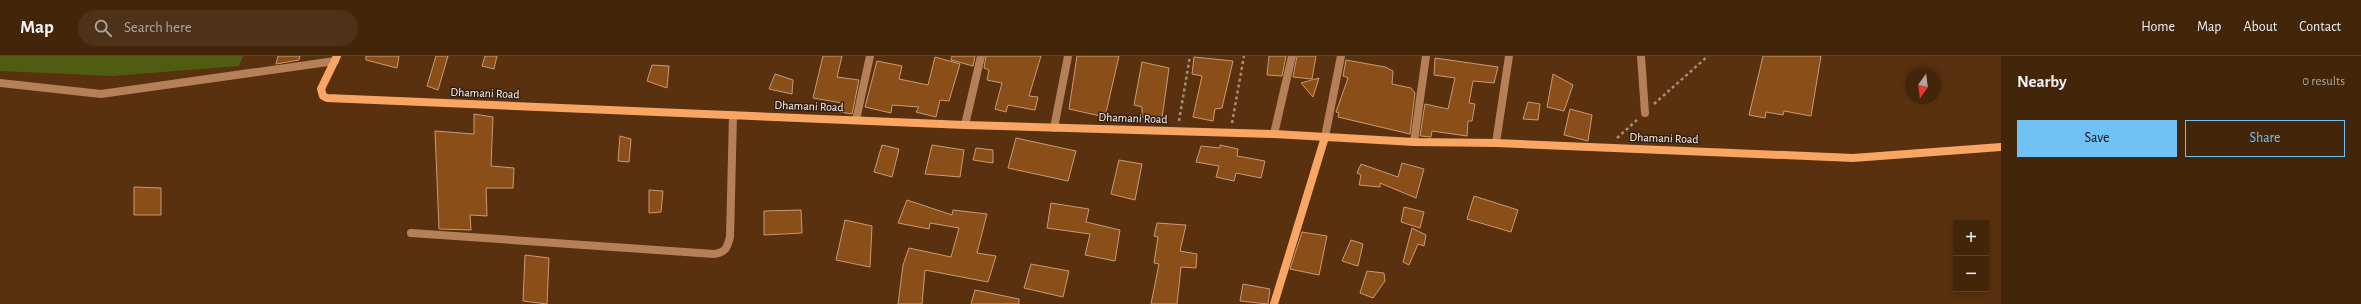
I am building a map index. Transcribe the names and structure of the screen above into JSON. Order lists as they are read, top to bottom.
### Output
{
  "streets": {
    "main road": ["Dhamani Road"]
  },
  "north": "bottom",
  "page": {
    "header": "Map",
    "search": "Search here",
    "nav": [
      "Home",
      "Map",
      "About",
      "Contact"
    ],
    "heading": ["Nearby", "0 results"],
    "buttons": ["Save", "Share"],
    "map_buttons": ["+", "−"]
  }
}
